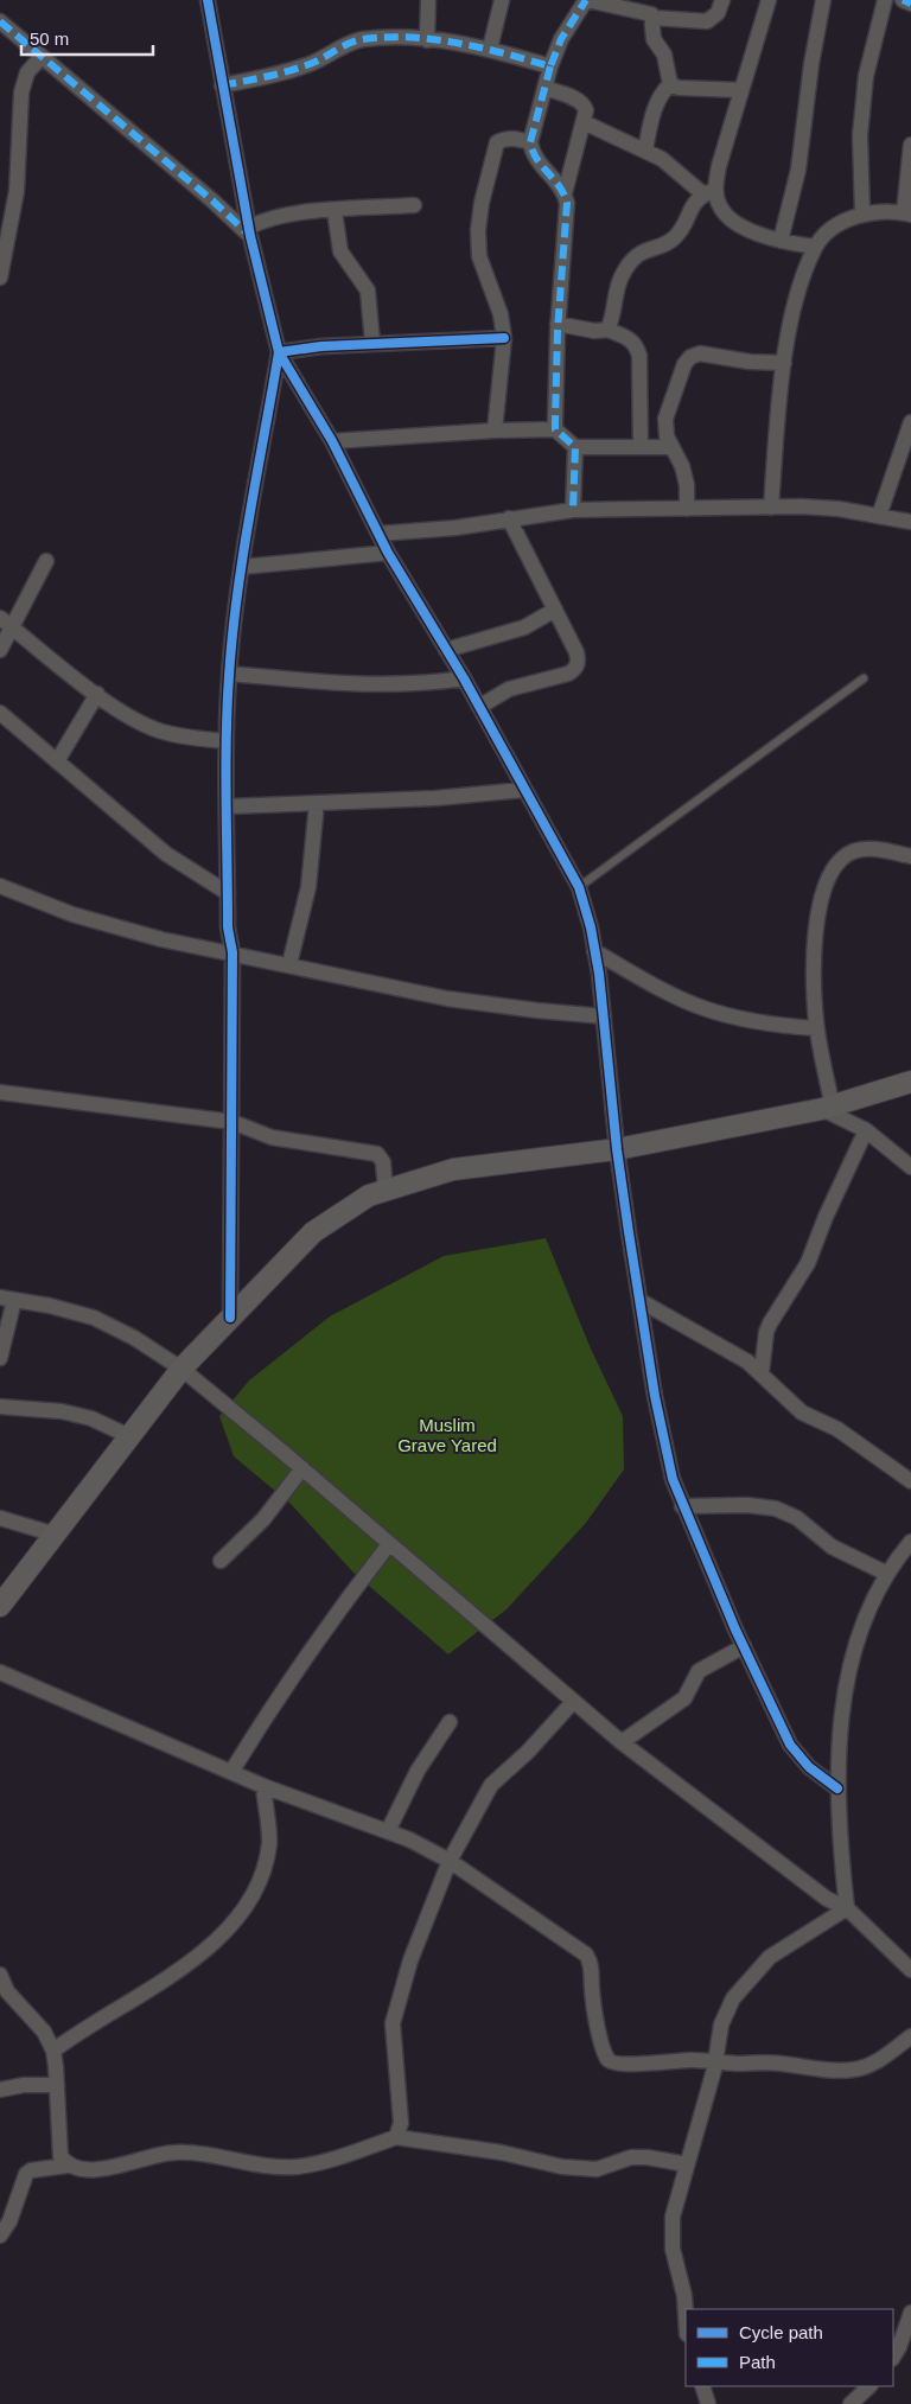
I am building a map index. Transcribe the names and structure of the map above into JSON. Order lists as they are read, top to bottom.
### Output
{
  "parks": ["Muslim Grave Yared"],
  "legend": ["Cycle path", "Path"],
  "scale_bar": "50 m"
}
